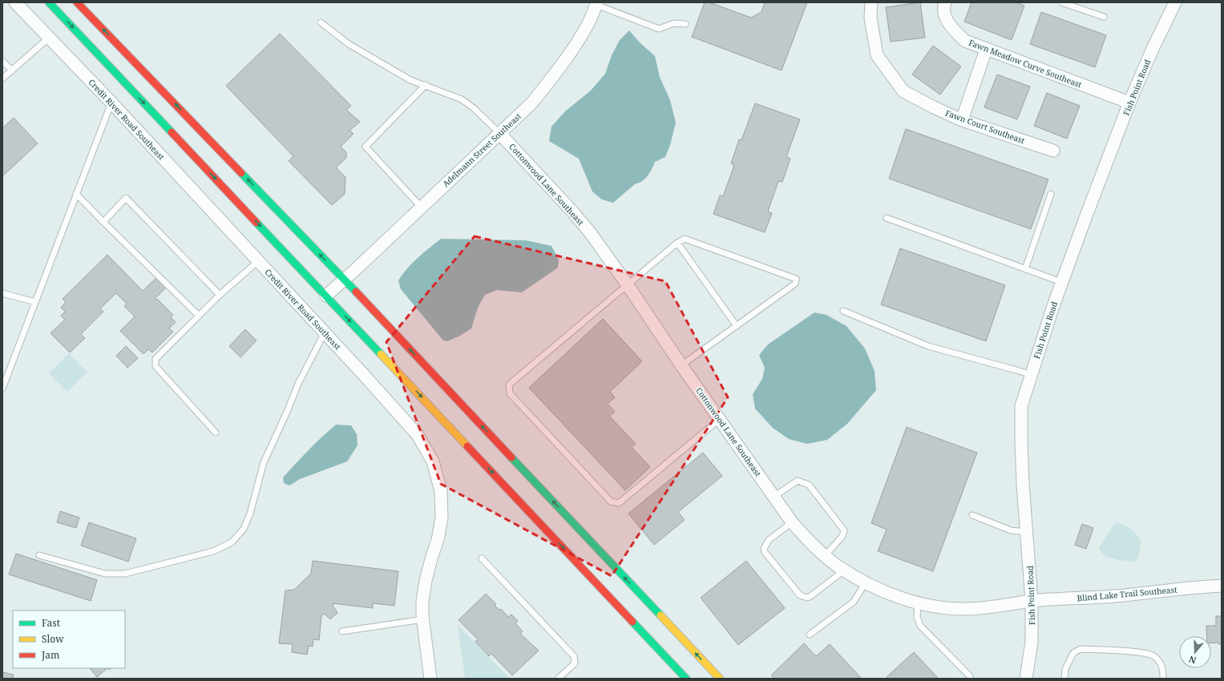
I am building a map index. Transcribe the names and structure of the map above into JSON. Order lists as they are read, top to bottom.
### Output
{
  "streets": {
    "street": [
      "Fawn Meadow Curve Southeast",
      "Fish Point Road",
      "Credit River Road Southeast",
      "Fawn Court Southeast",
      "Adelmann Street Southeast",
      "Cottonwood Lane Southeast",
      "Blind Lake Trail Southeast"
    ]
  },
  "crossings": [
    ["Fawn Meadow Curve Southeast", "Fish Point Road"],
    ["Fish Point Road", "Cottonwood Lane Southeast"],
    ["Fish Point Road", "Blind Lake Trail Southeast"],
    ["Adelmann Street Southeast", "Cottonwood Lane Southeast"],
    ["Cottonwood Lane Southeast", "Blind Lake Trail Southeast"]
  ],
  "legend": ["Fast", "Slow", "Jam"],
  "north": "bottom"
}
